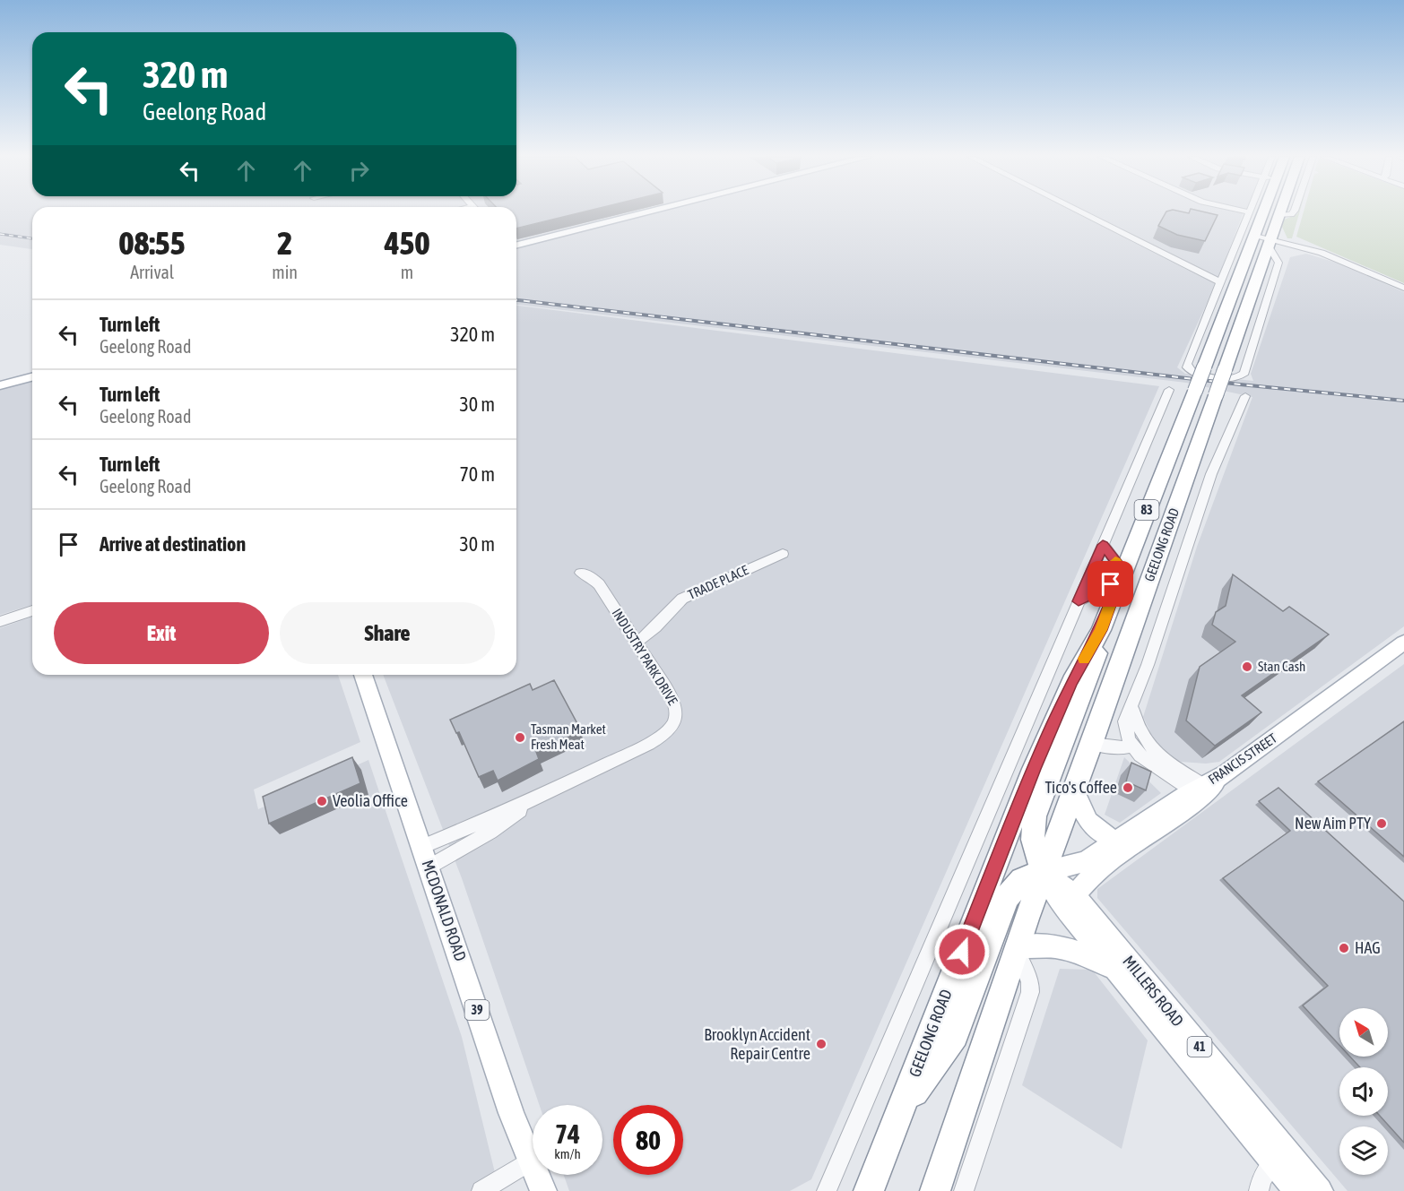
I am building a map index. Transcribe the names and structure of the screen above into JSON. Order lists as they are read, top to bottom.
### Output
{
  "streets": {
    "highway": ["83", "GEELONG ROAD"],
    "main road": [
      "FRANCIS STREET",
      "MCDONALD ROAD",
      "MILLERS ROAD",
      "39",
      "41"
    ],
    "street": ["TRADE PLACE", "INDUSTRY PARK DRIVE"]
  },
  "crossings": [
    ["GEELONG ROAD", "MILLERS ROAD"],
    ["GEELONG ROAD", "41"],
    ["TRADE PLACE", "INDUSTRY PARK DRIVE"],
    ["INDUSTRY PARK DRIVE", "MCDONALD ROAD"],
    ["MILLERS ROAD", "41"]
  ],
  "places": [
    "Stan Cash",
    "Tasman Market Fresh Meat",
    "Tico's Coffee",
    "Veolia Office",
    "New Aim PTY",
    "HAG",
    "Brooklyn Accident Repair Centre"
  ],
  "north": "top left",
  "page": {
    "turn": ["320 m", "Geelong Road"],
    "eta": [
      "08:55",
      "Arrival",
      "2",
      "min",
      "450",
      "m"
    ],
    "list": [
      {
        "name": "Turn left",
        "note": "Geelong Road",
        "value": "320 m"
      },
      {
        "name": "Turn left",
        "note": "Geelong Road",
        "value": "30 m"
      },
      {
        "name": "Turn left",
        "note": "Geelong Road",
        "value": "70 m"
      },
      {
        "name": "Arrive at destination",
        "value": "30 m"
      }
    ],
    "buttons": ["Exit", "Share"],
    "speed": "74 km/h",
    "limit": "80"
  }
}
